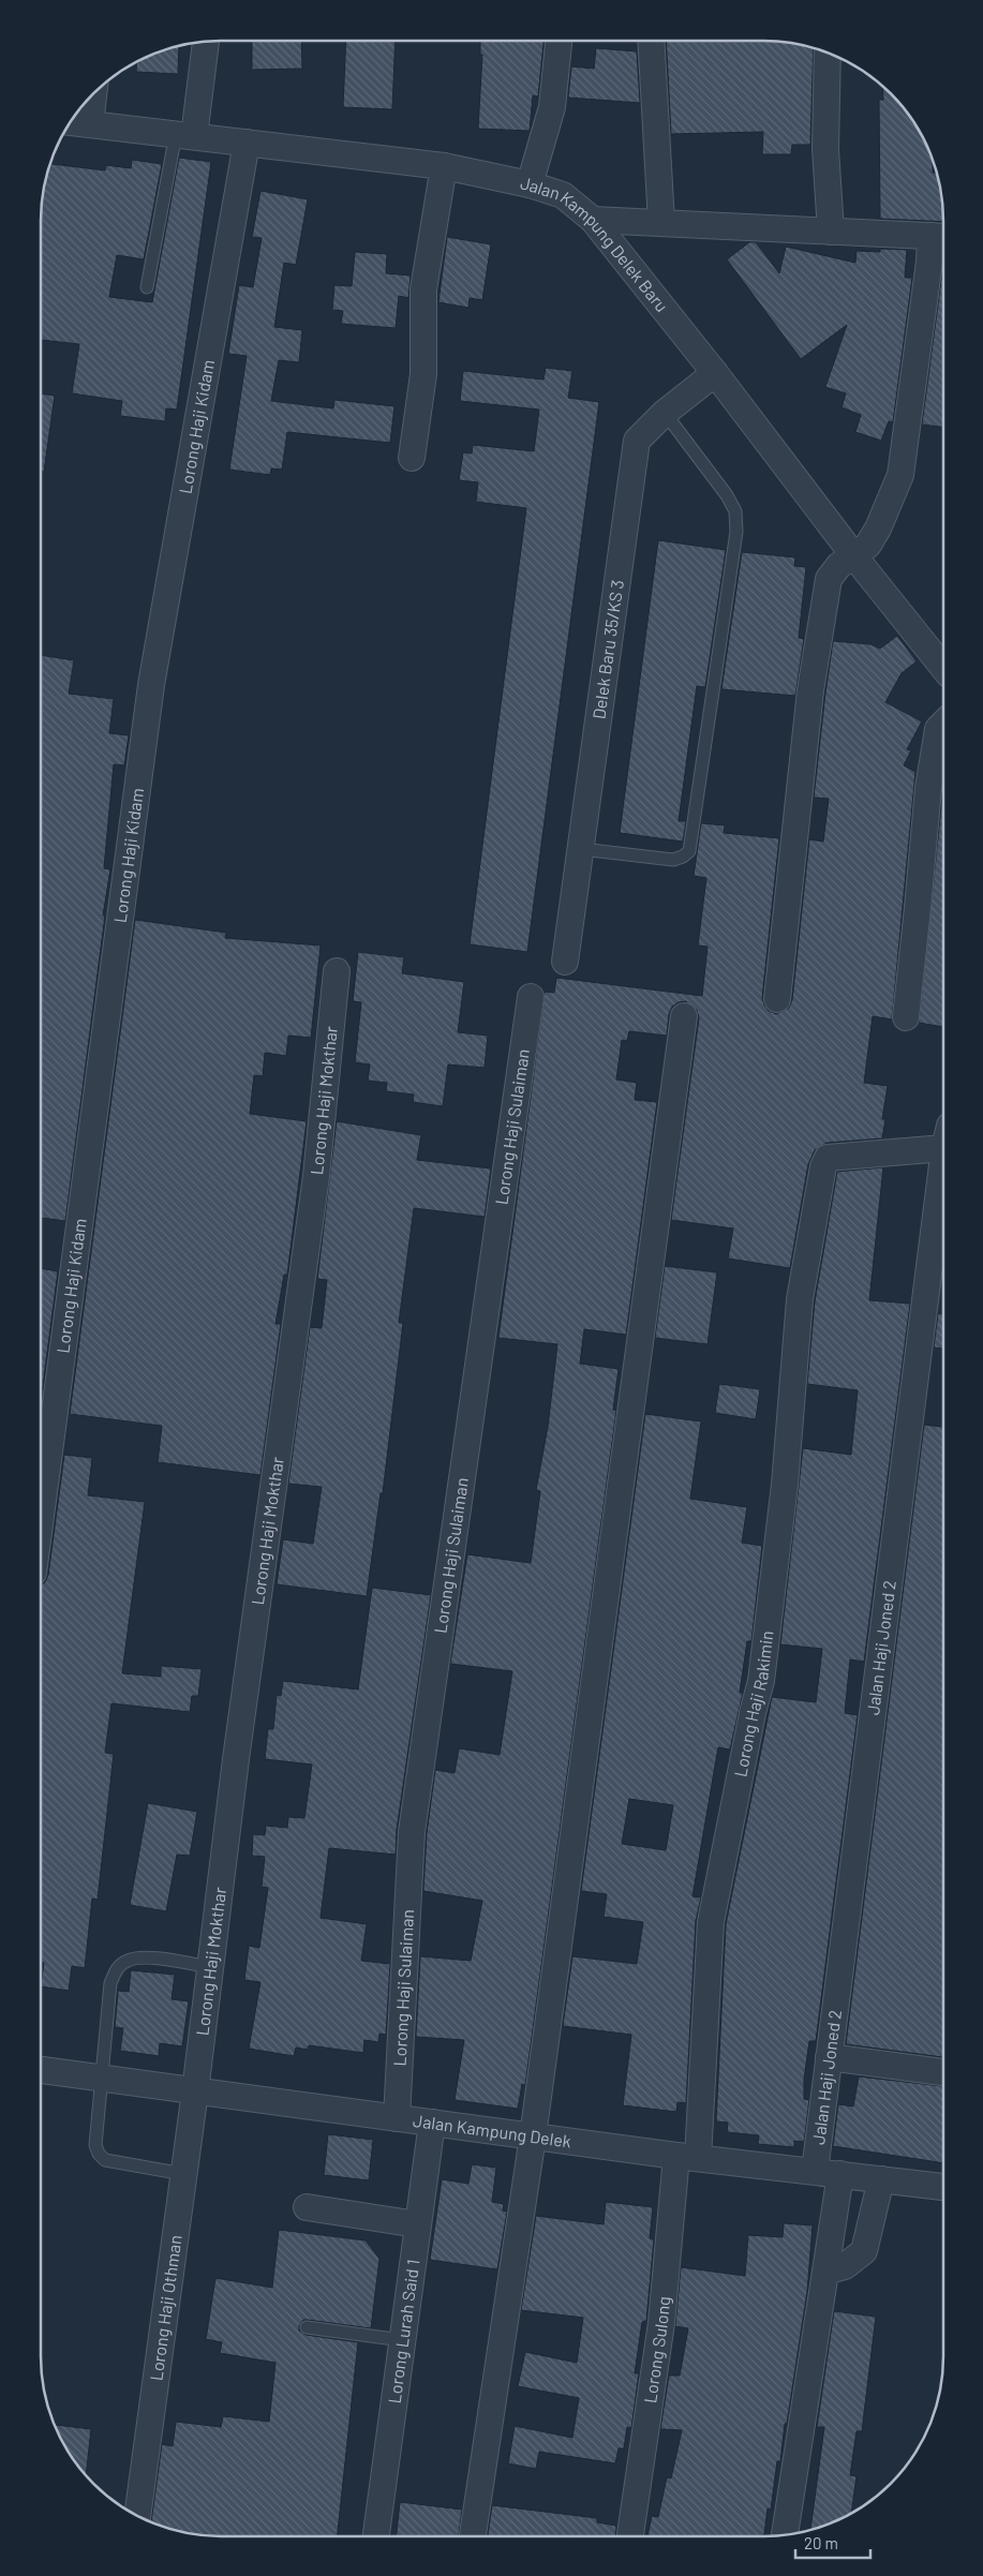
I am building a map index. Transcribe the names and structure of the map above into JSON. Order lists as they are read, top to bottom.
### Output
{
  "streets": {
    "street": [
      "Jalan Kampung Delek Baru",
      "Lorong Haji Kidam",
      "Delek Baru 35/KS 3",
      "Lorong Haji Mokthar",
      "Lorong Haji Sulaiman",
      "Jalan Haji Joned 2",
      "Lorong Haji Rakimin",
      "Jalan Kampung Delek",
      "Lorong Haji Othman",
      "Lorong Lurah Said 1",
      "Lorong Sulong"
    ]
  },
  "crossings": [
    ["Jalan Kampung Delek Baru", "Lorong Haji Kidam"],
    ["Jalan Kampung Delek Baru", "Delek Baru 35/KS 3"],
    ["Lorong Haji Mokthar", "Jalan Kampung Delek"],
    ["Lorong Haji Mokthar", "Lorong Haji Othman"],
    ["Lorong Haji Sulaiman", "Jalan Kampung Delek"],
    ["Jalan Haji Joned 2", "Jalan Kampung Delek"],
    ["Lorong Haji Rakimin", "Jalan Kampung Delek"],
    ["Lorong Haji Rakimin", "Lorong Sulong"],
    ["Jalan Kampung Delek", "Lorong Haji Othman"],
    ["Jalan Kampung Delek", "Lorong Lurah Said 1"],
    ["Jalan Kampung Delek", "Lorong Sulong"]
  ],
  "scale_bar": "20 m"
}
